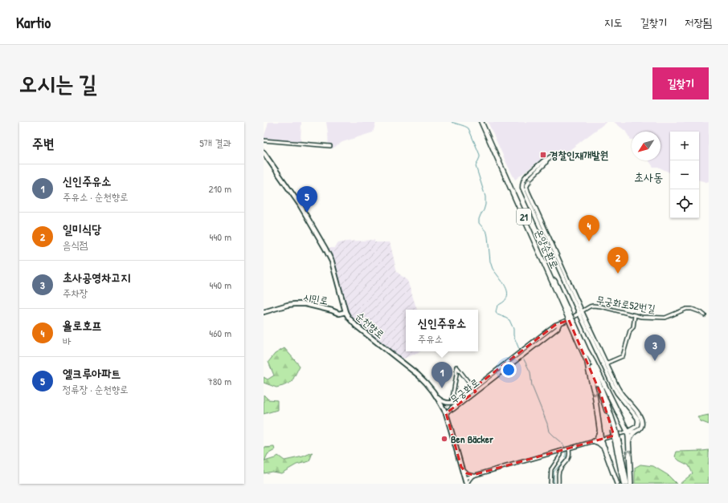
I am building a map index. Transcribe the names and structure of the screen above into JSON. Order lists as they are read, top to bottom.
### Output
{
  "streets": {
    "highway": ["21", "온양순환로"],
    "main road": ["시민로", "순천향로"],
    "street": ["무궁화로52번길", "무궁화로"]
  },
  "crossings": [
    ["21", "온양순환로"],
    ["시민로", "순천향로"],
    ["무궁화로52번길", "무궁화로"],
    ["순천향로", "무궁화로"]
  ],
  "districts": ["초사동"],
  "places": {
    "transit": ["경찰인재개발원"],
    "other": ["Ben Bäcker"]
  },
  "north": "bottom left",
  "page": {
    "header": "Kartio",
    "nav": ["지도", "길찾기", "저장됨"],
    "buttons": "길찾기",
    "title": "오시는 길",
    "heading": ["주변", "5개 결과"],
    "map_buttons": ["+", "−"],
    "list": [
      {
        "mark": "1",
        "name": "신인주유소",
        "note": "주유소 · 순천향로",
        "value": "210 m"
      },
      {
        "mark": "2",
        "name": "일미식당",
        "note": "음식점",
        "value": "440 m"
      },
      {
        "mark": "3",
        "name": "초사공영차고지",
        "note": "주차장",
        "value": "440 m"
      },
      {
        "mark": "4",
        "name": "욜로호프",
        "note": "바",
        "value": "460 m"
      },
      {
        "mark": "5",
        "name": "엘크루아파트",
        "note": "정류장 · 순천향로",
        "value": "780 m"
      }
    ],
    "pins": [
      "5",
      "4",
      "2",
      "3",
      "1"
    ],
    "popup": ["신인주유소", "주유소"]
  }
}
